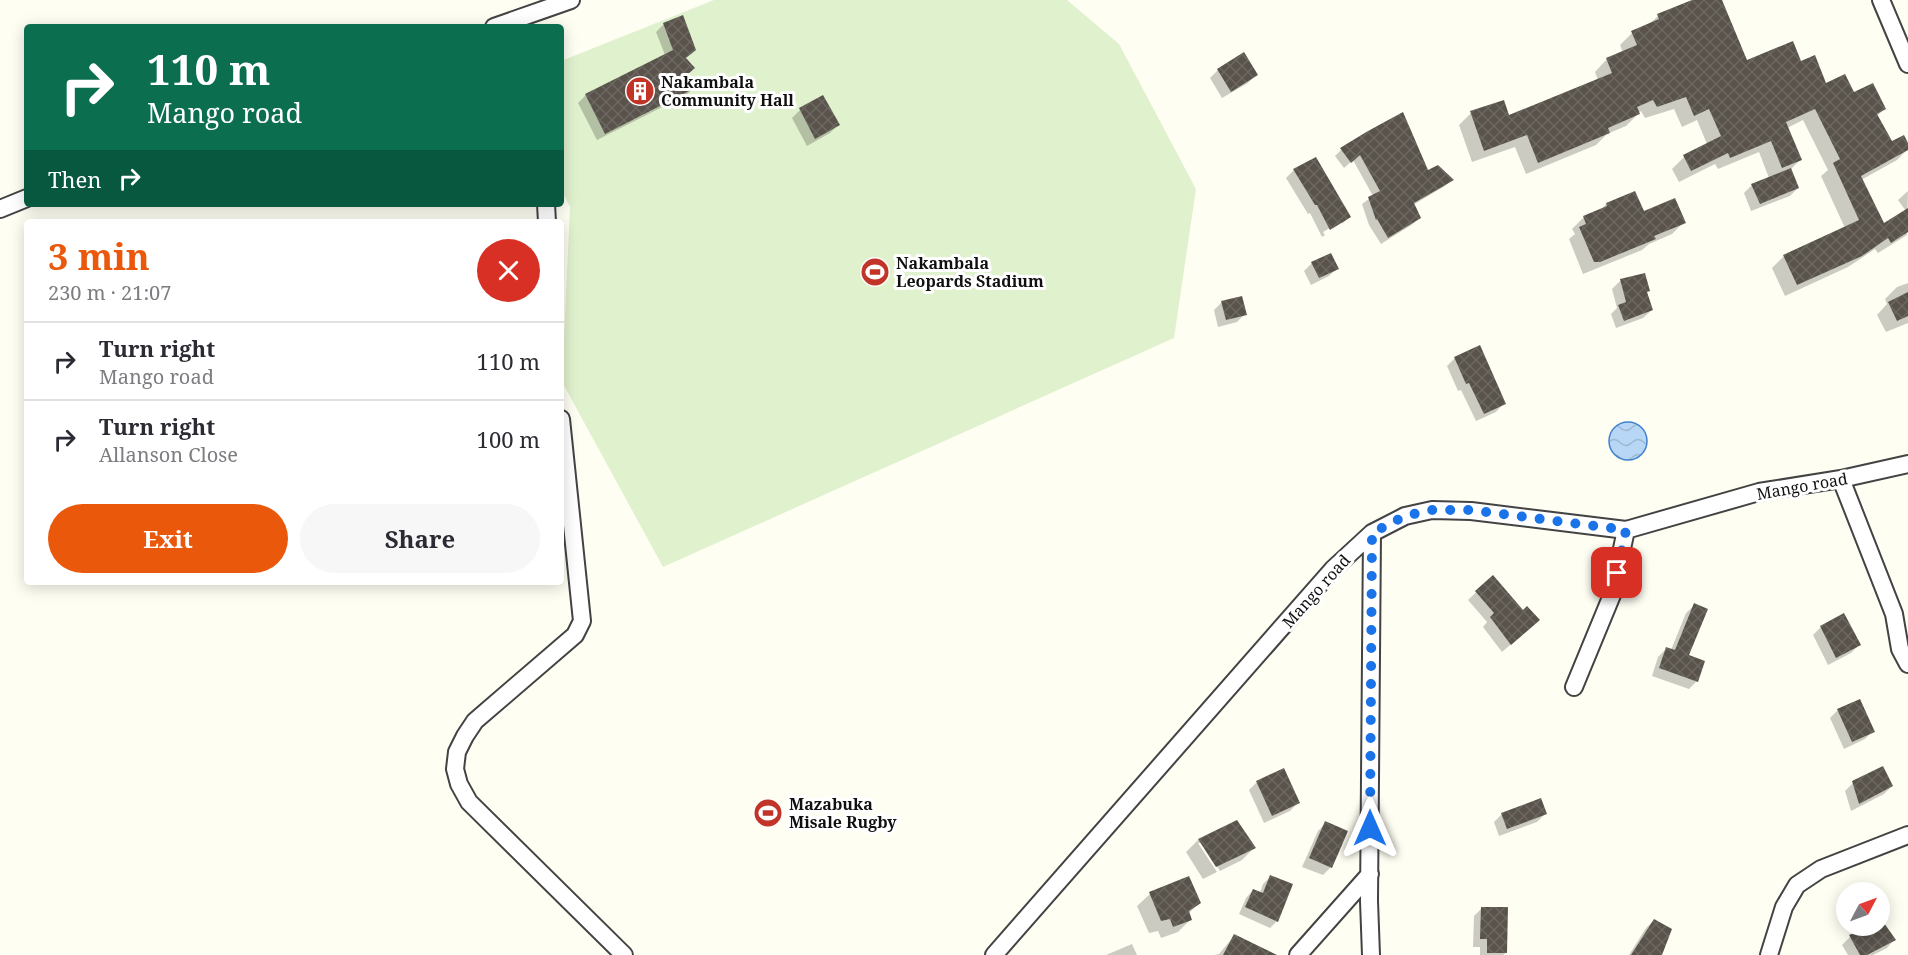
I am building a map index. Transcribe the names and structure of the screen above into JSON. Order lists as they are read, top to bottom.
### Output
{
  "streets": {
    "street": ["Mango road"]
  },
  "places": {
    "building": ["Nakambala Community Hall"],
    "sports": ["Nakambala Leopards Stadium", "Mazabuka Misale Rugby"]
  },
  "north": "top right",
  "page": {
    "turn": ["110 m", "Mango road"],
    "then": "Then",
    "heading": ["3 min", "230 m · 21:07"],
    "list": [
      {
        "name": "Turn right",
        "note": "Mango road",
        "value": "110 m"
      },
      {
        "name": "Turn right",
        "note": "Allanson Close",
        "value": "100 m"
      }
    ],
    "buttons": ["Exit", "Share"]
  }
}
